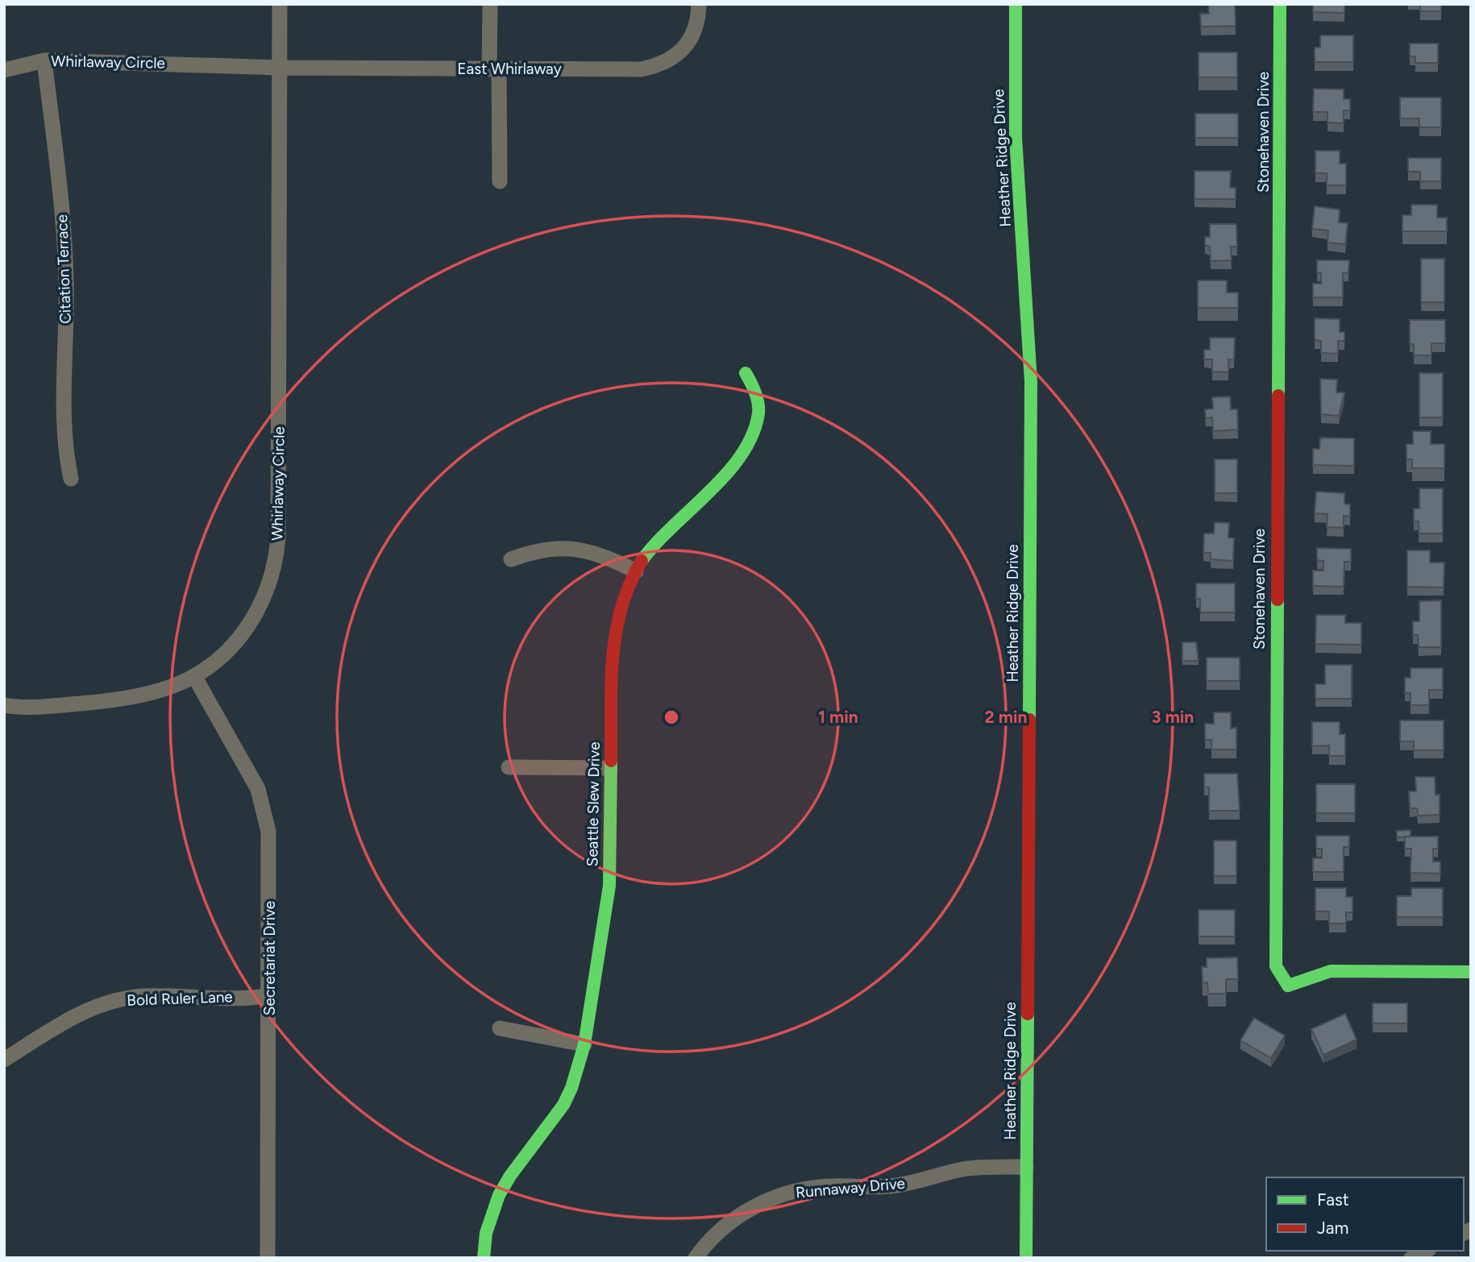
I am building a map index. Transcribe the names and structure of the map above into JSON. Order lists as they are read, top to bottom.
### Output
{
  "streets": {
    "street": [
      "Whirlaway Circle",
      "East Whirlaway",
      "Stonehaven Drive",
      "Heather Ridge Drive",
      "Citation Terrace",
      "Seattle Slew Drive",
      "Secretariat Drive",
      "Bold Ruler Lane",
      "Runnaway Drive"
    ]
  },
  "crossings": [
    ["Whirlaway Circle", "East Whirlaway"],
    ["Whirlaway Circle", "Citation Terrace"],
    ["Whirlaway Circle", "Secretariat Drive"],
    ["Heather Ridge Drive", "Runnaway Drive"],
    ["Secretariat Drive", "Bold Ruler Lane"]
  ],
  "legend": ["Fast", "Jam"],
  "rings": ["1 min", "2 min", "3 min"]
}
